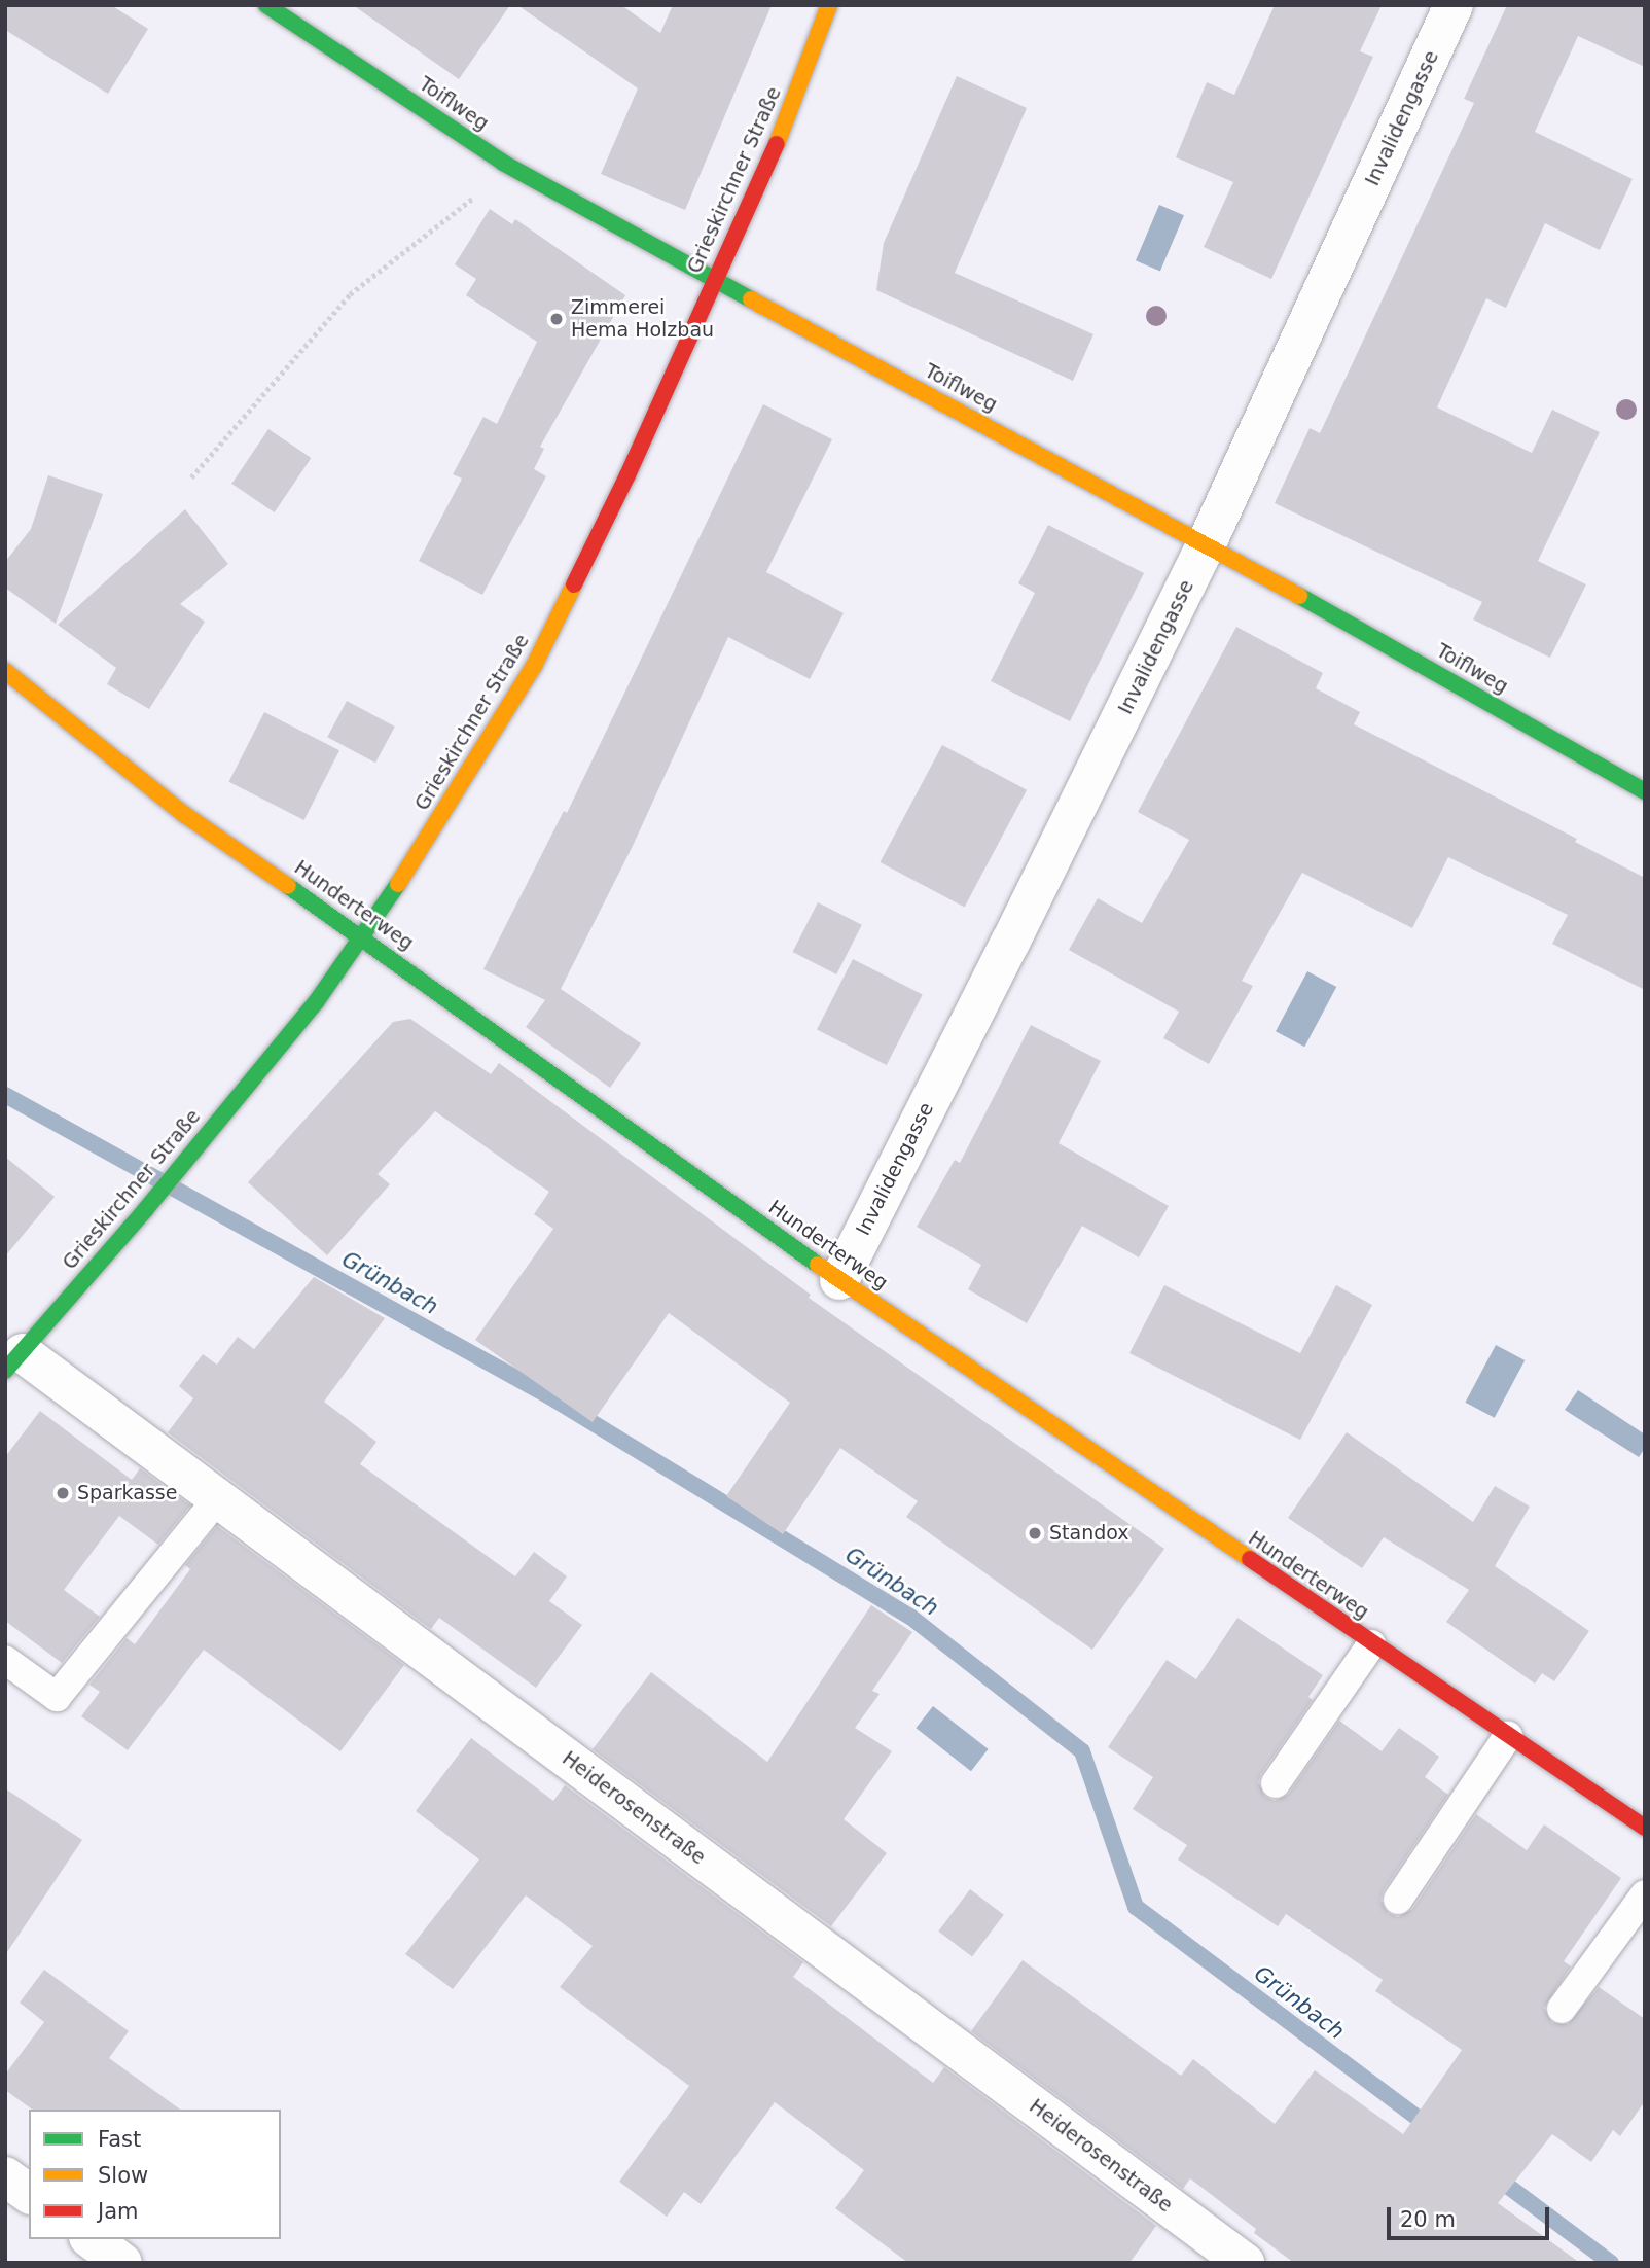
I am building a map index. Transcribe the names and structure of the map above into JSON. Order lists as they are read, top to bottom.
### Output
{
  "streets": {
    "street": [
      "Toiflweg",
      "Invalidengasse",
      "Grieskirchner Straße",
      "Hunderterweg",
      "Heiderosenstraße"
    ]
  },
  "crossings": [
    ["Toiflweg", "Invalidengasse"],
    ["Toiflweg", "Grieskirchner Straße"],
    ["Invalidengasse", "Hunderterweg"],
    ["Grieskirchner Straße", "Hunderterweg"],
    ["Grieskirchner Straße", "Heiderosenstraße"]
  ],
  "water": ["Grünbach"],
  "places": ["Zimmerei Hema Holzbau", "Sparkasse", "Standox"],
  "legend": ["Fast", "Slow", "Jam"],
  "scale_bar": "20 m"
}
